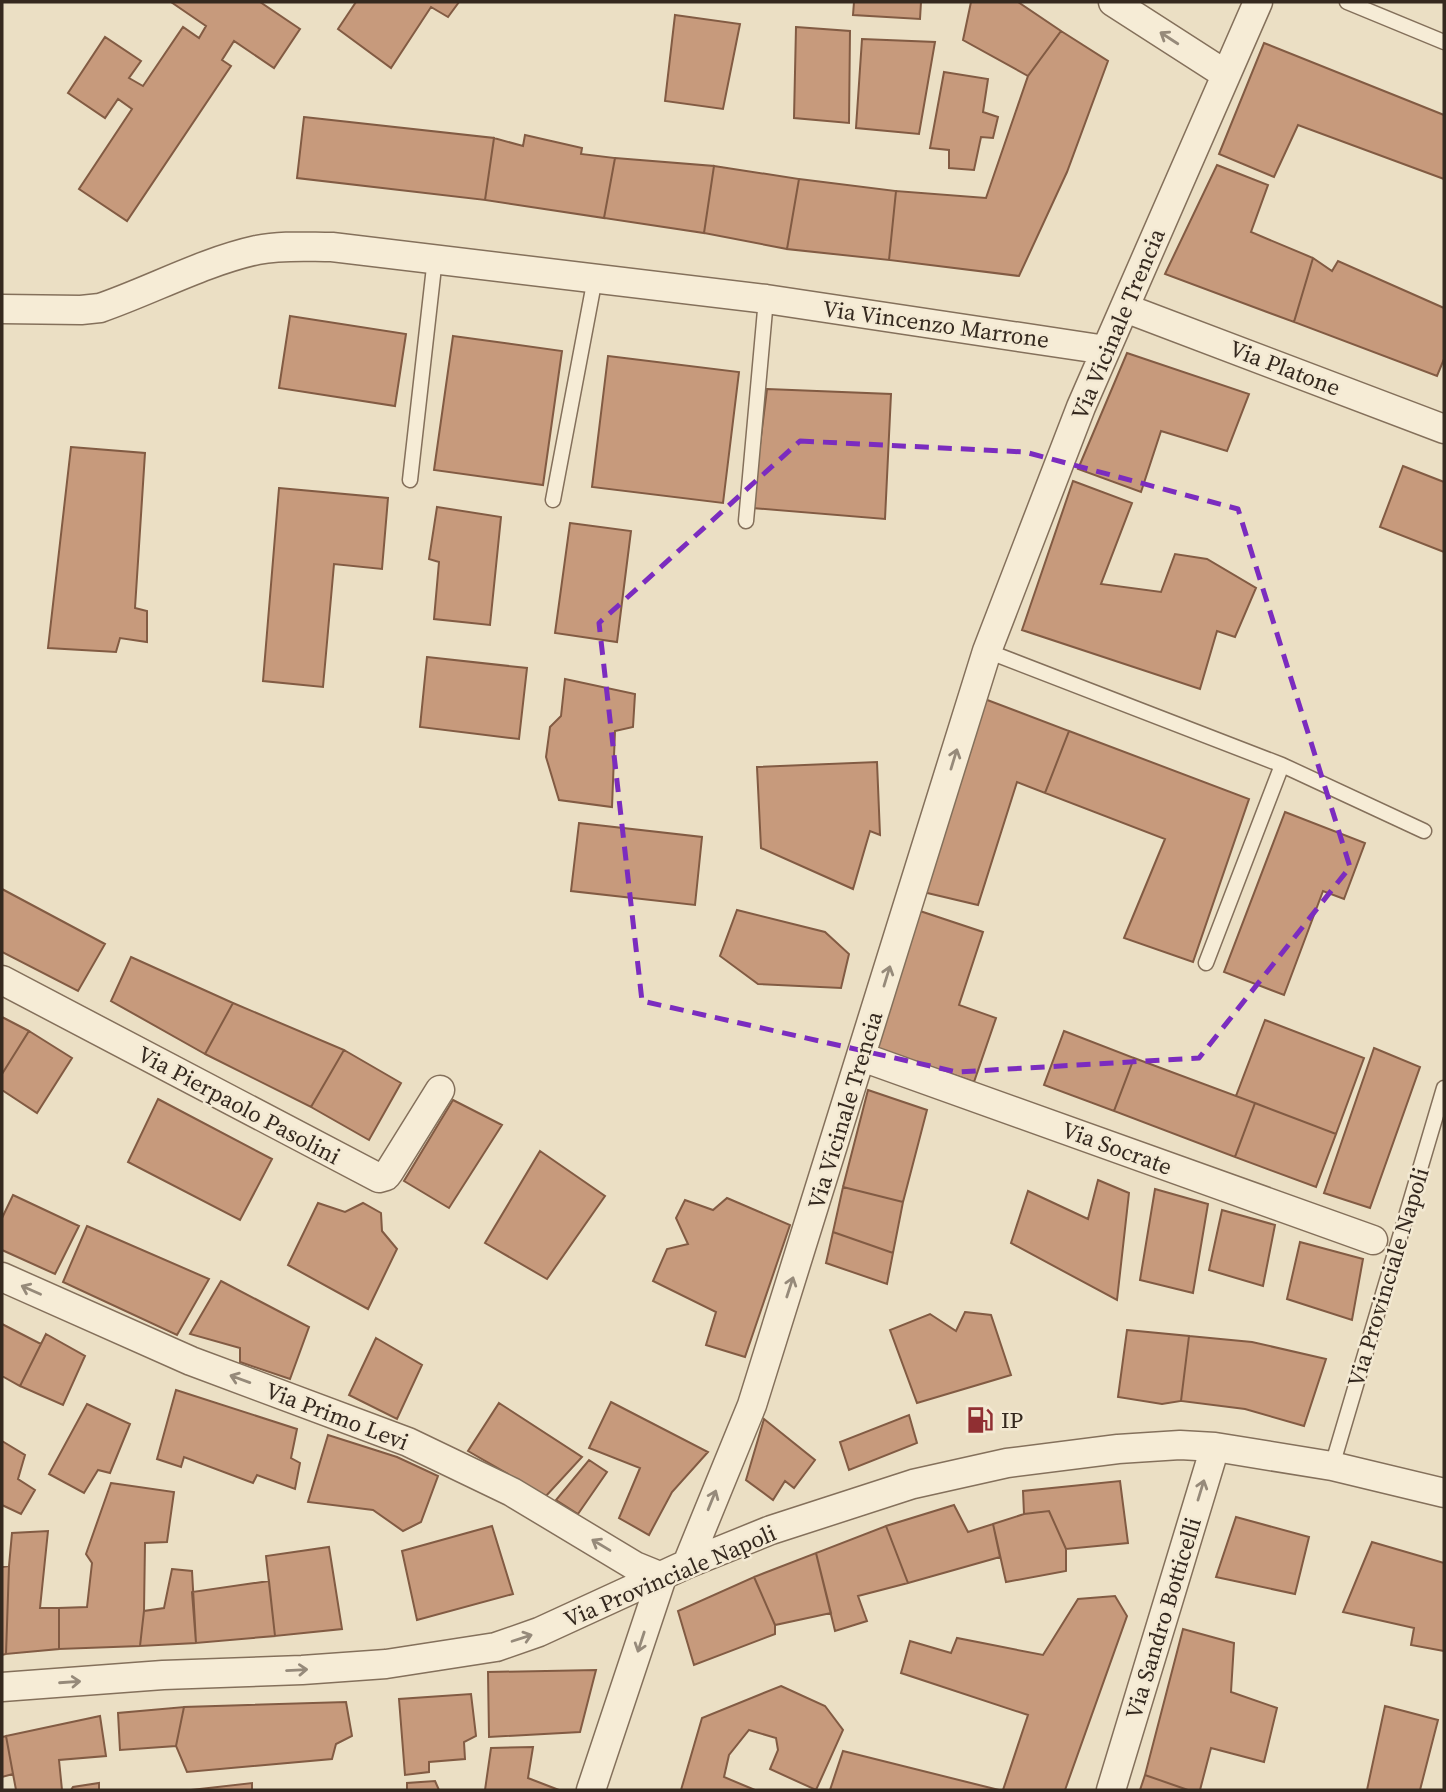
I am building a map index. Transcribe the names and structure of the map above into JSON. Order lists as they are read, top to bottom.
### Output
{
  "streets": {
    "street": [
      "Via Vincenzo Marrone",
      "Via Vicinale Trencia",
      "Via Platone",
      "Via Pierpaolo Pasolini",
      "Via Socrate",
      "Via Provinciale Napoli",
      "Via Primo Levi",
      "Via Sandro Botticelli"
    ]
  },
  "crossings": [
    ["Via Vincenzo Marrone", "Via Vicinale Trencia"],
    ["Via Vicinale Trencia", "Via Platone"],
    ["Via Vicinale Trencia", "Via Socrate"],
    ["Via Vicinale Trencia", "Via Provinciale Napoli"],
    ["Via Provinciale Napoli", "Via Primo Levi"],
    ["Via Provinciale Napoli", "Via Sandro Botticelli"]
  ],
  "one_way": [
    "Via Vicinale Trencia",
    "Via Provinciale Napoli",
    "Via Primo Levi",
    "Via Sandro Botticelli"
  ],
  "places": {
    "fuel station": ["IP"]
  }
}
